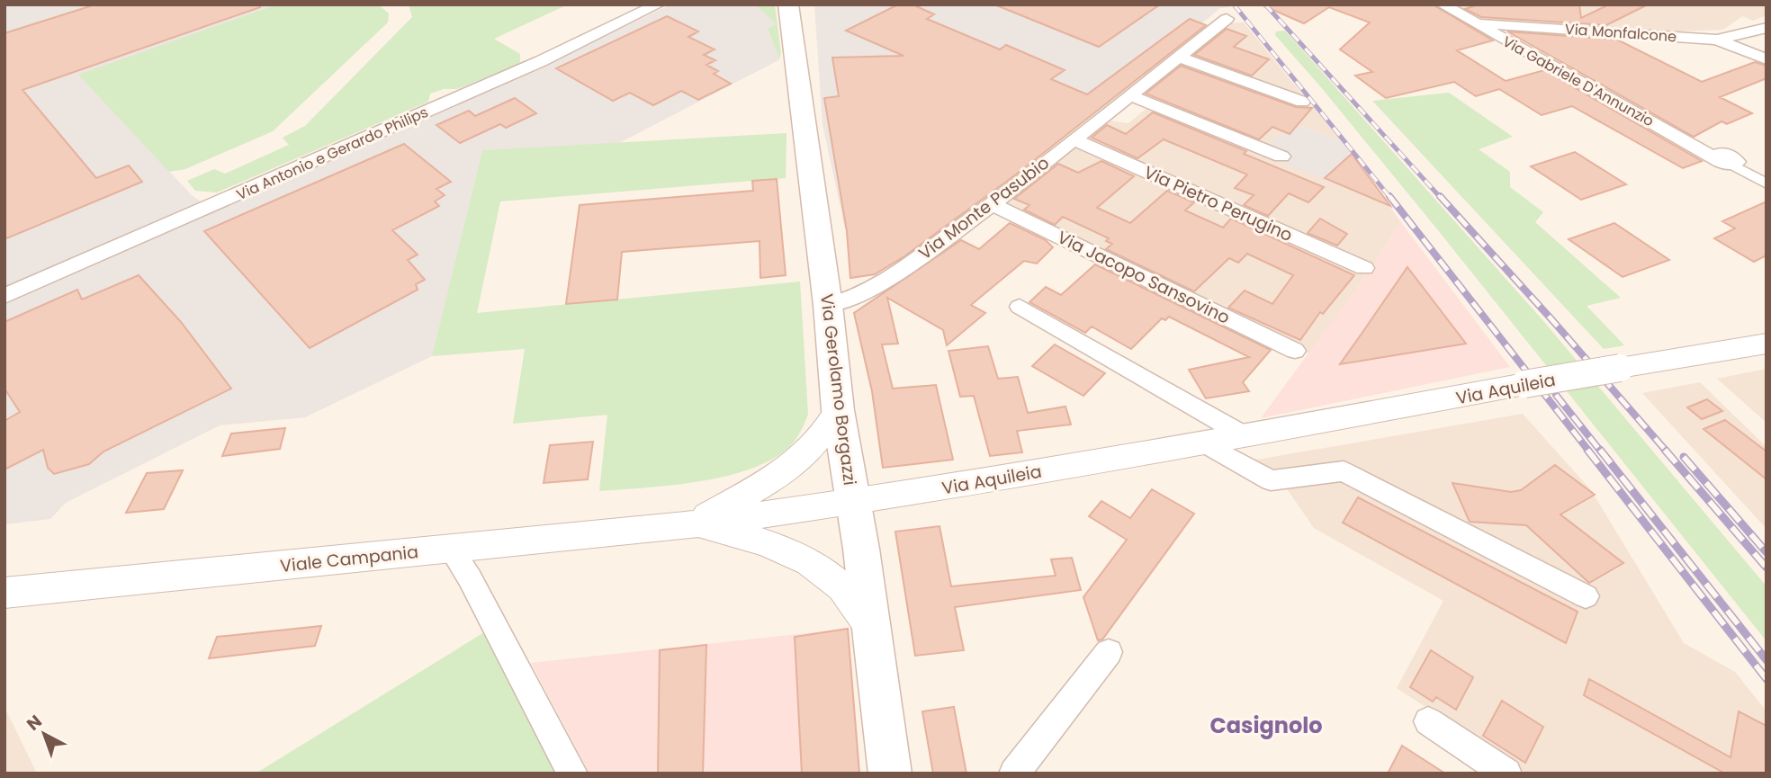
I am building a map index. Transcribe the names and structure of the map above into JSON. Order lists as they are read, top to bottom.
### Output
{
  "streets": {
    "main road": ["Via Gerolamo Borgazzi"],
    "street": [
      "Via Monfalcone",
      "Via Gabriele D'Annunzio",
      "Via Antonio e Gerardo Philips",
      "Via Pietro Perugino",
      "Via Monte Pasubio",
      "Via Jacopo Sansovino",
      "Via Aquileia",
      "Viale Campania"
    ]
  },
  "crossings": [
    ["Via Monfalcone", "Via Gabriele D'Annunzio"],
    ["Via Pietro Perugino", "Via Monte Pasubio"],
    ["Via Monte Pasubio", "Via Jacopo Sansovino"],
    ["Via Monte Pasubio", "Via Gerolamo Borgazzi"],
    ["Via Aquileia", "Via Gerolamo Borgazzi"],
    ["Via Aquileia", "Viale Campania"],
    ["Via Gerolamo Borgazzi", "Viale Campania"]
  ],
  "districts": ["Casignolo"],
  "north": "top left"
}
